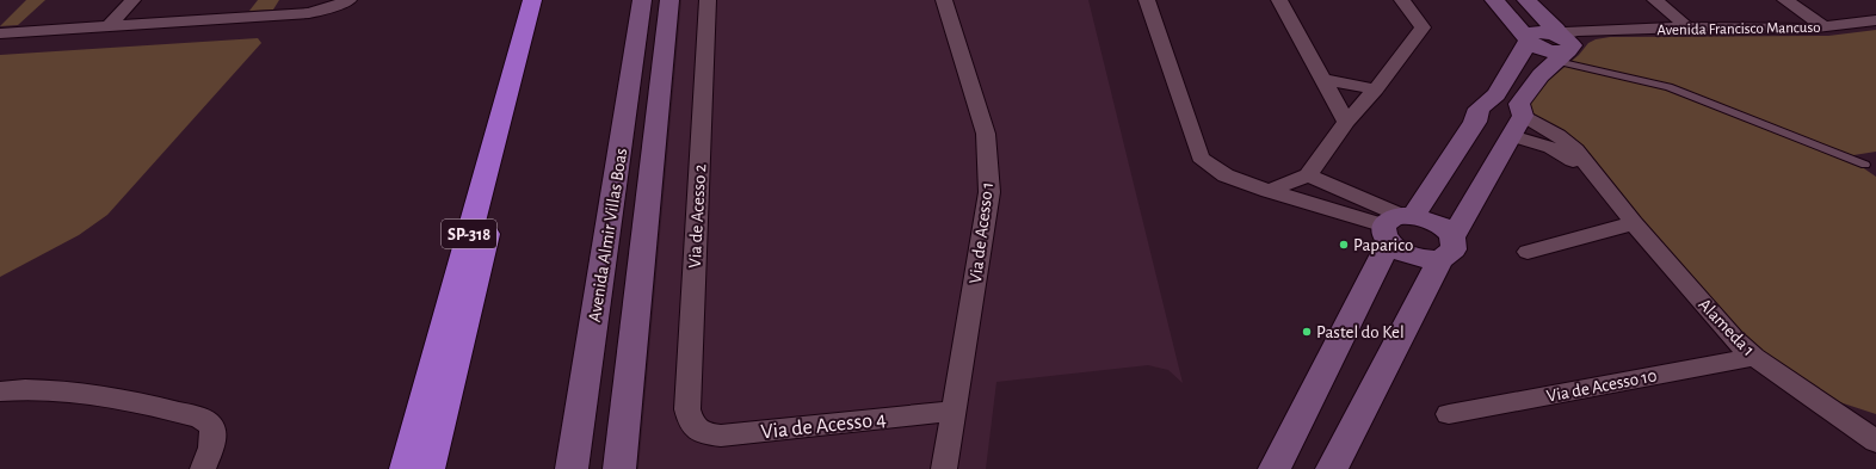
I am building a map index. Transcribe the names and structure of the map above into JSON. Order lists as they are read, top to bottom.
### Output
{
  "streets": {
    "highway": ["SP-318"],
    "street": [
      "Avenida Francisco Mancuso",
      "Via de Acesso 2",
      "Via de Acesso 1",
      "Avenida Almir Villas Boas",
      "Alameda 1",
      "Via de Acesso 10",
      "Via de Acesso 4"
    ]
  },
  "crossings": [
    ["Via de Acesso 2", "Via de Acesso 4"],
    ["Via de Acesso 1", "Via de Acesso 4"],
    ["Alameda 1", "Via de Acesso 10"]
  ],
  "places": ["Paparico", "Pastel do Kel"]
}
